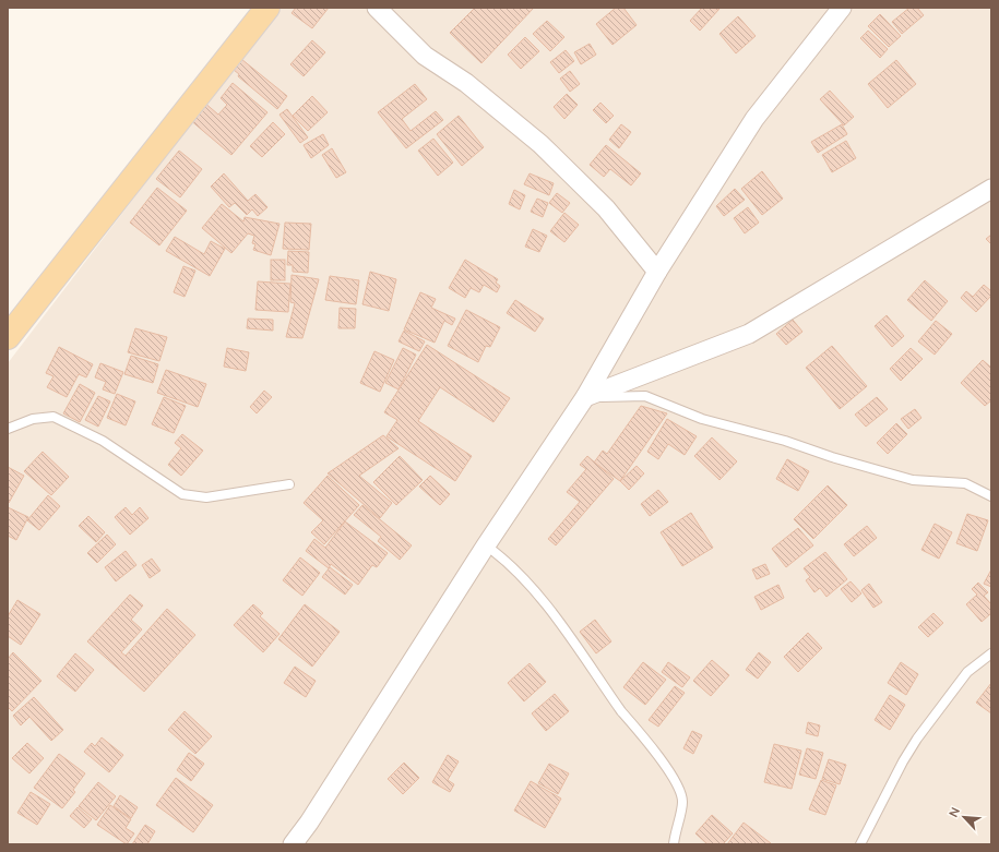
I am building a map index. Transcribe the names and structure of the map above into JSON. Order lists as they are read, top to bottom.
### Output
{
  "north": "top left"
}
